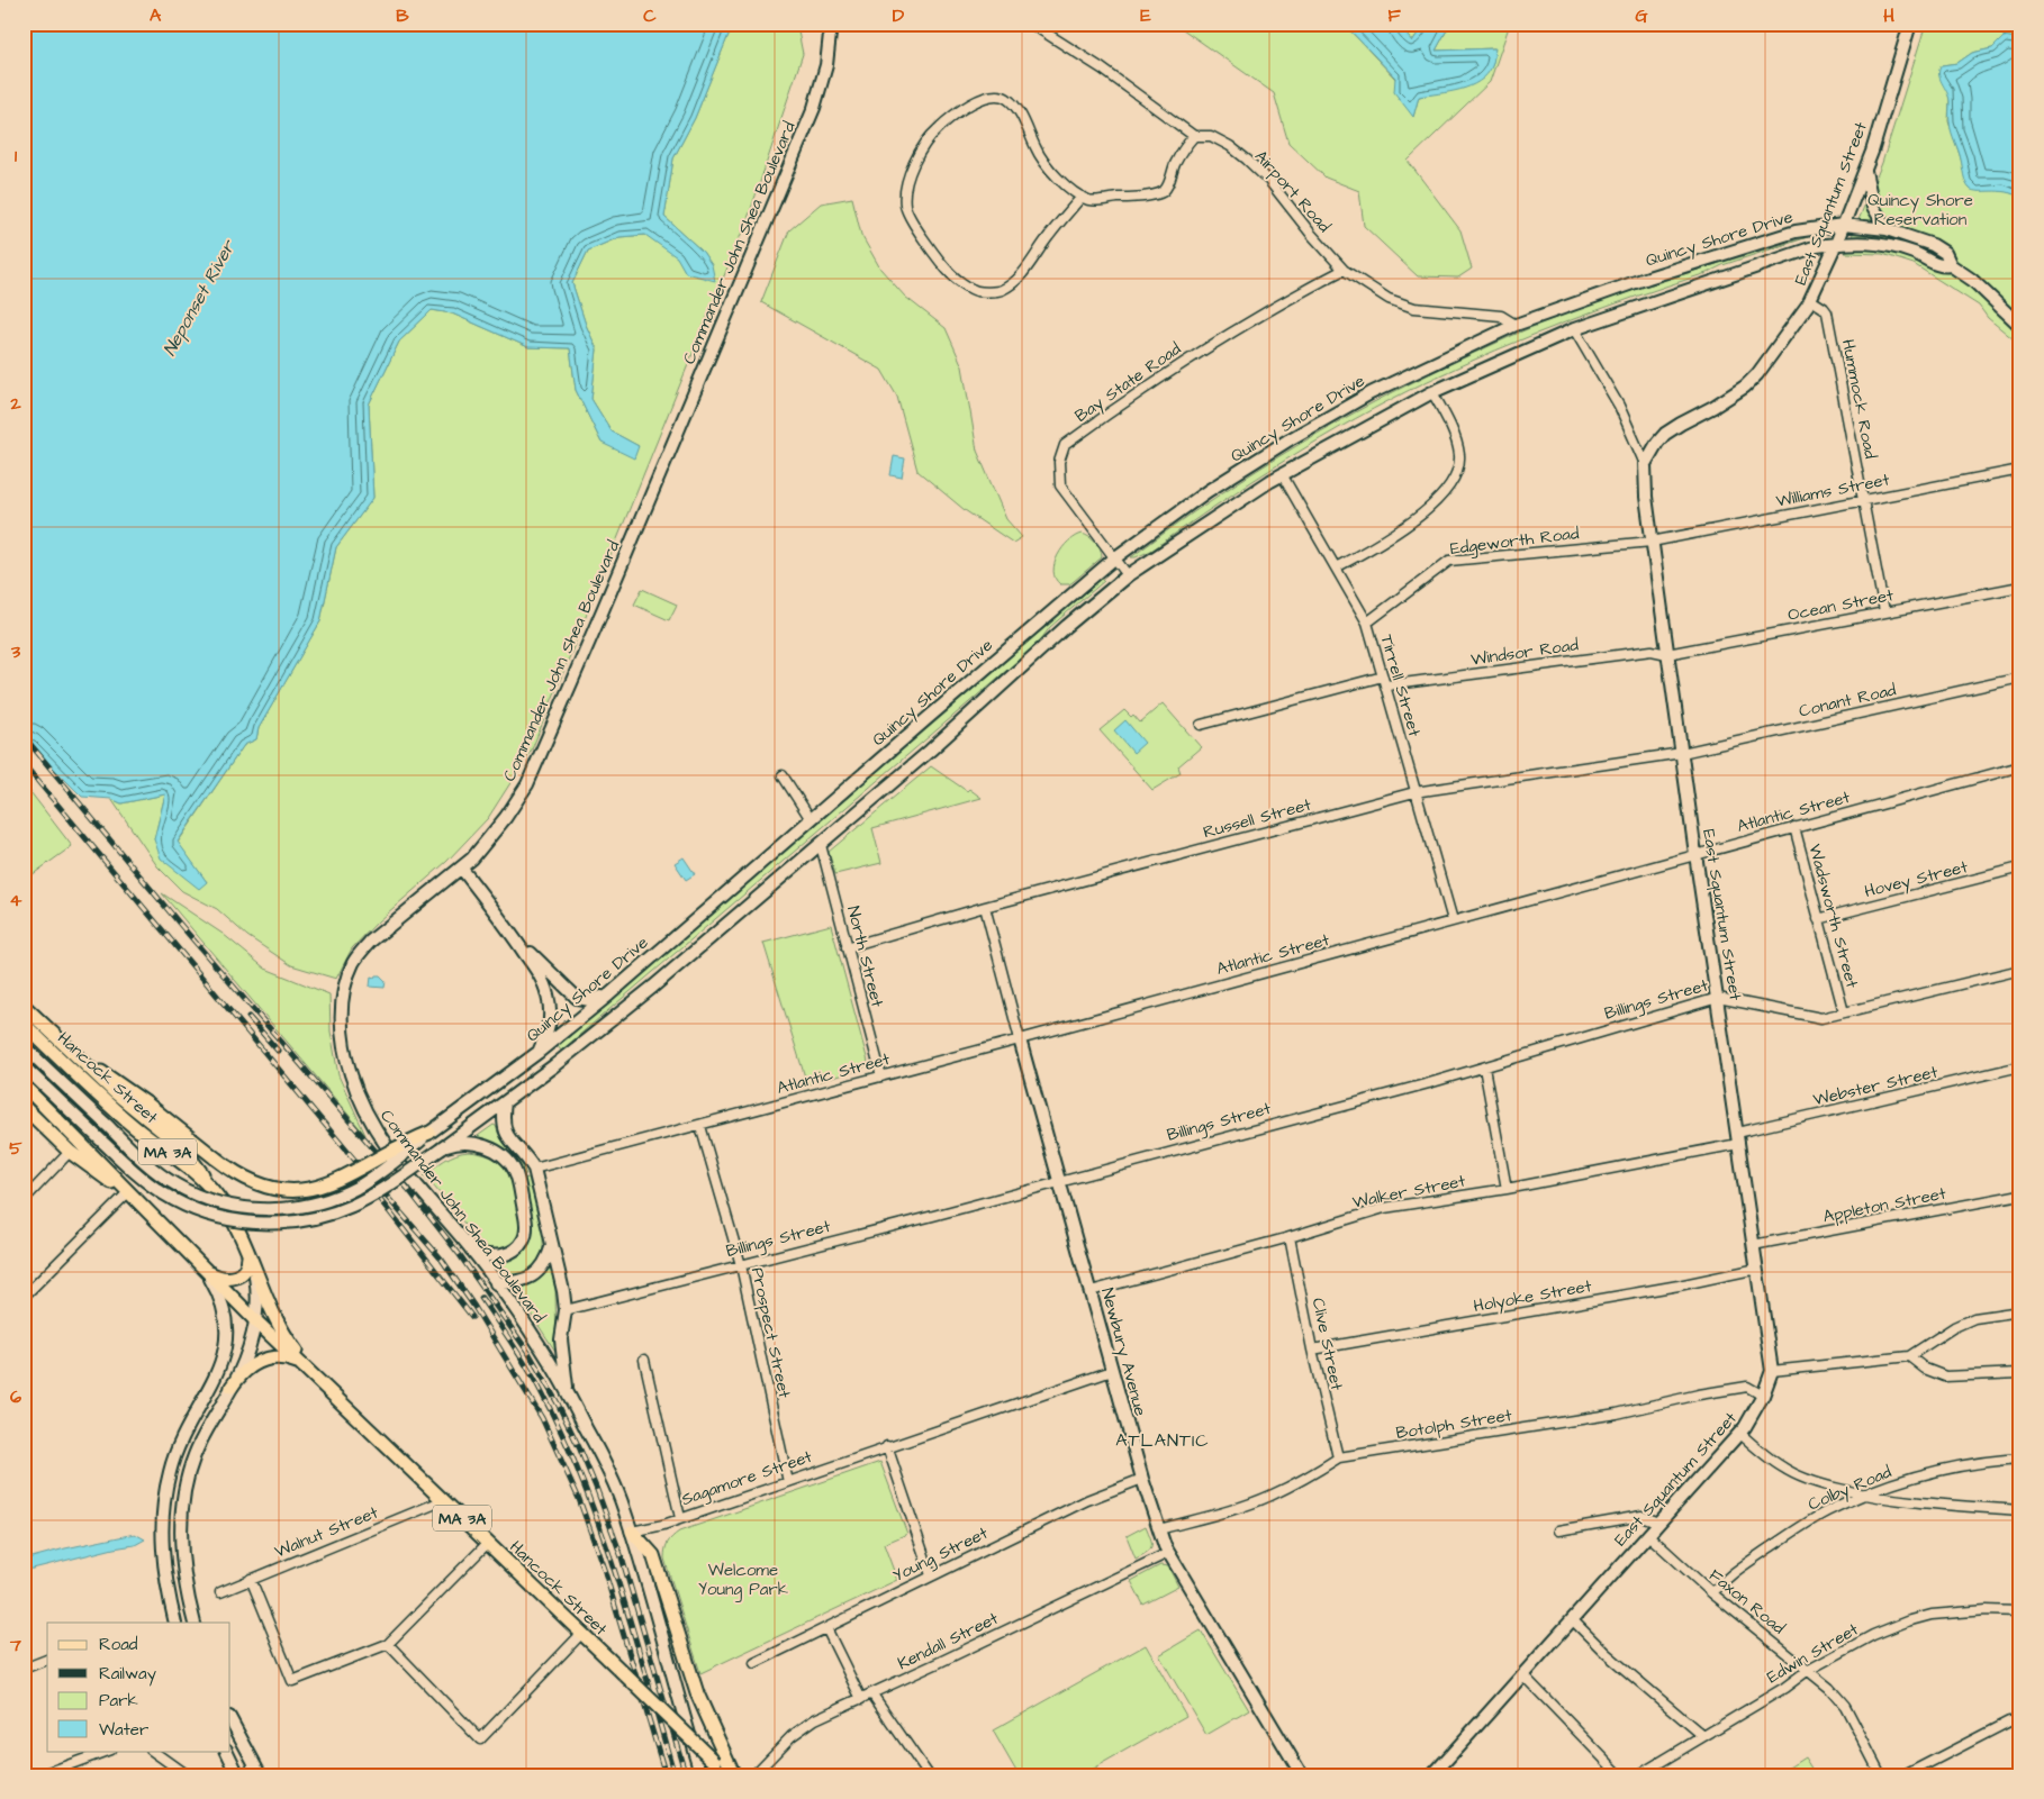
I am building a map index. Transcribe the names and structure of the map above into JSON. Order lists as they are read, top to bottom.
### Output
{
  "streets": {
    "main road": [
      "East Squantum Street",
      "Quincy Shore Drive",
      "Commander John Shea Boulevard",
      "Hancock Street",
      "MA 3A",
      "Newbury Avenue"
    ],
    "street": [
      "Airport Road",
      "Bay State Road",
      "Hummock Road",
      "Williams Street",
      "Edgeworth Road",
      "Ocean Street",
      "Windsor Road",
      "Tirrell Street",
      "Conant Road",
      "Atlantic Street",
      "Russell Street",
      "Hovey Street",
      "Wadsworth Street",
      "North Street",
      "Billings Street",
      "Webster Street",
      "Walker Street",
      "Appleton Street",
      "Holyoke Street",
      "Prospect Street",
      "Clive Street",
      "Botolph Street",
      "Sagamore Street",
      "Colby Road",
      "Walnut Street",
      "Young Street",
      "Faxon Road",
      "Kendall Street",
      "Edwin Street"
    ]
  },
  "crossings": [
    ["Airport Road", "Quincy Shore Drive"],
    ["Airport Road", "Bay State Road"],
    ["East Squantum Street", "Quincy Shore Drive"],
    ["East Squantum Street", "Hummock Road"],
    ["East Squantum Street", "Williams Street"],
    ["East Squantum Street", "Edgeworth Road"],
    ["East Squantum Street", "Ocean Street"],
    ["East Squantum Street", "Windsor Road"],
    ["East Squantum Street", "Conant Road"],
    ["East Squantum Street", "Atlantic Street"],
    ["East Squantum Street", "Russell Street"],
    ["East Squantum Street", "Billings Street"],
    ["East Squantum Street", "Webster Street"],
    ["East Squantum Street", "Walker Street"],
    ["East Squantum Street", "Appleton Street"],
    ["East Squantum Street", "Holyoke Street"],
    ["East Squantum Street", "Botolph Street"],
    ["East Squantum Street", "Faxon Road"],
    ["Quincy Shore Drive", "Bay State Road"],
    ["Quincy Shore Drive", "Tirrell Street"],
    ["Quincy Shore Drive", "North Street"],
    ["Commander John Shea Boulevard", "Sagamore Street"],
    ["Hummock Road", "Williams Street"],
    ["Hummock Road", "Ocean Street"],
    ["Williams Street", "Edgeworth Road"],
    ["Edgeworth Road", "Tirrell Street"],
    ["Ocean Street", "Windsor Road"],
    ["Windsor Road", "Tirrell Street"],
    ["Tirrell Street", "Atlantic Street"],
    ["Tirrell Street", "Russell Street"],
    ["Conant Road", "Russell Street"],
    ["Atlantic Street", "Wadsworth Street"],
    ["Atlantic Street", "North Street"],
    ["Atlantic Street", "Prospect Street"],
    ["Atlantic Street", "Newbury Avenue"],
    ["Russell Street", "North Street"],
    ["Russell Street", "Newbury Avenue"],
    ["Hovey Street", "Wadsworth Street"],
    ["Wadsworth Street", "Billings Street"],
    ["Billings Street", "Prospect Street"],
    ["Billings Street", "Newbury Avenue"],
    ["Hancock Street", "Walnut Street"],
    ["Webster Street", "Walker Street"],
    ["Walker Street", "Clive Street"],
    ["Walker Street", "Newbury Avenue"],
    ["Holyoke Street", "Clive Street"],
    ["Prospect Street", "Sagamore Street"],
    ["Clive Street", "Botolph Street"],
    ["Newbury Avenue", "Botolph Street"],
    ["Newbury Avenue", "Sagamore Street"],
    ["Newbury Avenue", "Young Street"],
    ["Newbury Avenue", "Kendall Street"],
    ["Colby Road", "Faxon Road"],
    ["Faxon Road", "Edwin Street"]
  ],
  "districts": ["ATLANTIC"],
  "water": ["Neponset River"],
  "parks": ["Quincy Shore Reservation", "Welcome Young Park"],
  "legend": [
    "Road",
    "Railway",
    "Park",
    "Water"
  ],
  "grid": {
    "columns": [
      "A",
      "B",
      "C",
      "D",
      "E",
      "F",
      "G",
      "H"
    ],
    "rows": [
      "1",
      "2",
      "3",
      "4",
      "5",
      "6",
      "7"
    ]
  }
}
